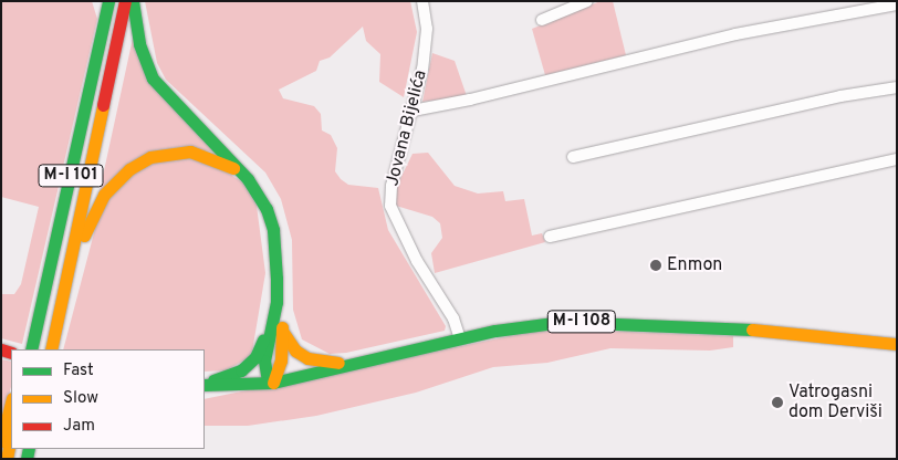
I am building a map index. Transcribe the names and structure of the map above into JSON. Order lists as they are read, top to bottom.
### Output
{
  "streets": {
    "main road": ["M-I 101", "M-I 108"],
    "street": ["Jovana Bijelića"]
  },
  "crossings": [
    ["Jovana Bijelića", "M-I 108"]
  ],
  "places": ["Enmon", "Vatrogasni dom Derviši"],
  "legend": ["Fast", "Slow", "Jam"]
}
